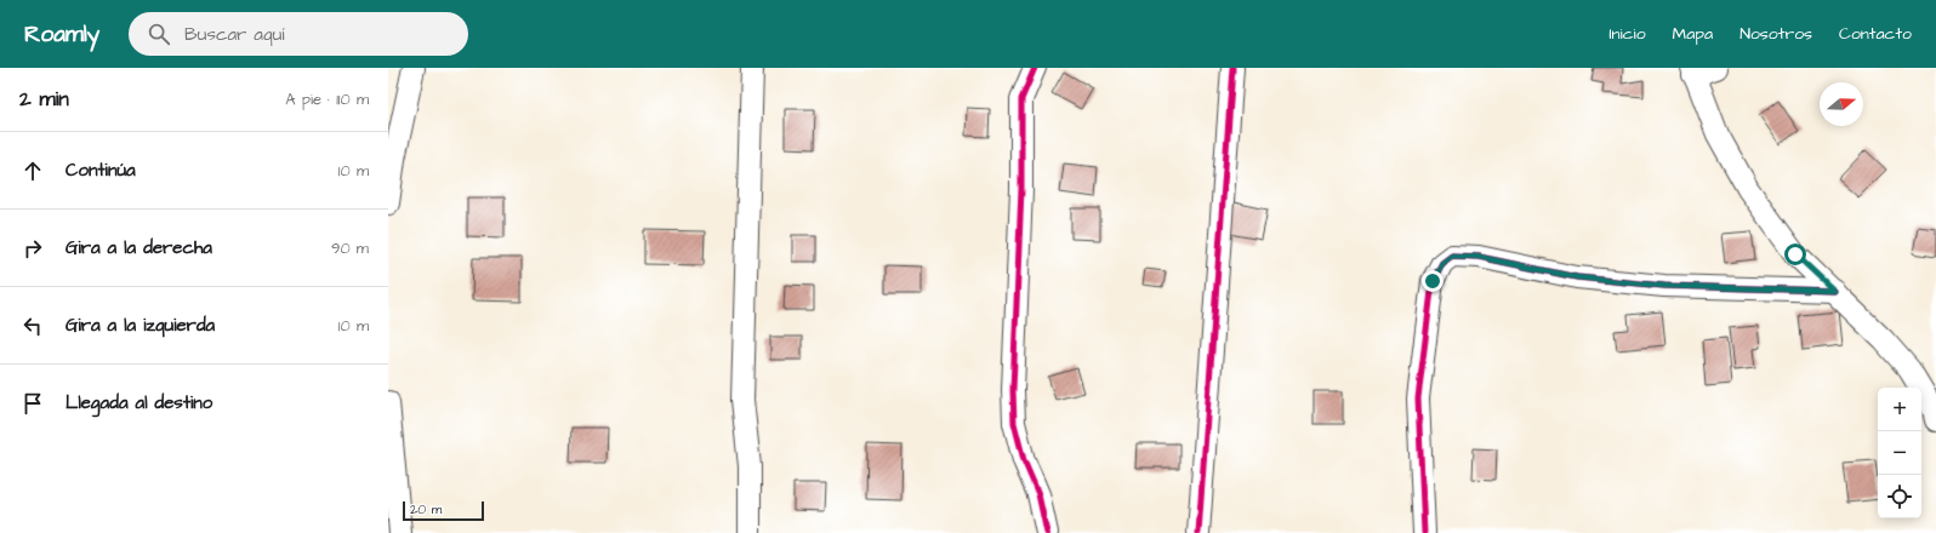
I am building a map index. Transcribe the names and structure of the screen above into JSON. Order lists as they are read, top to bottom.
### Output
{
  "scale_bar": "20 m",
  "north": "right",
  "page": {
    "header": "Roamly",
    "search": "Buscar aquí",
    "nav": [
      "Inicio",
      "Mapa",
      "Nosotros",
      "Contacto"
    ],
    "heading": ["2 min", "A pie · 110 m"],
    "list": [
      ["Continúa", "10 m"],
      ["Gira a la derecha", "90 m"],
      ["Gira a la izquierda", "10 m"],
      "Llegada al destino"
    ],
    "map_buttons": ["+", "−"],
    "scale": "20 m"
  }
}
